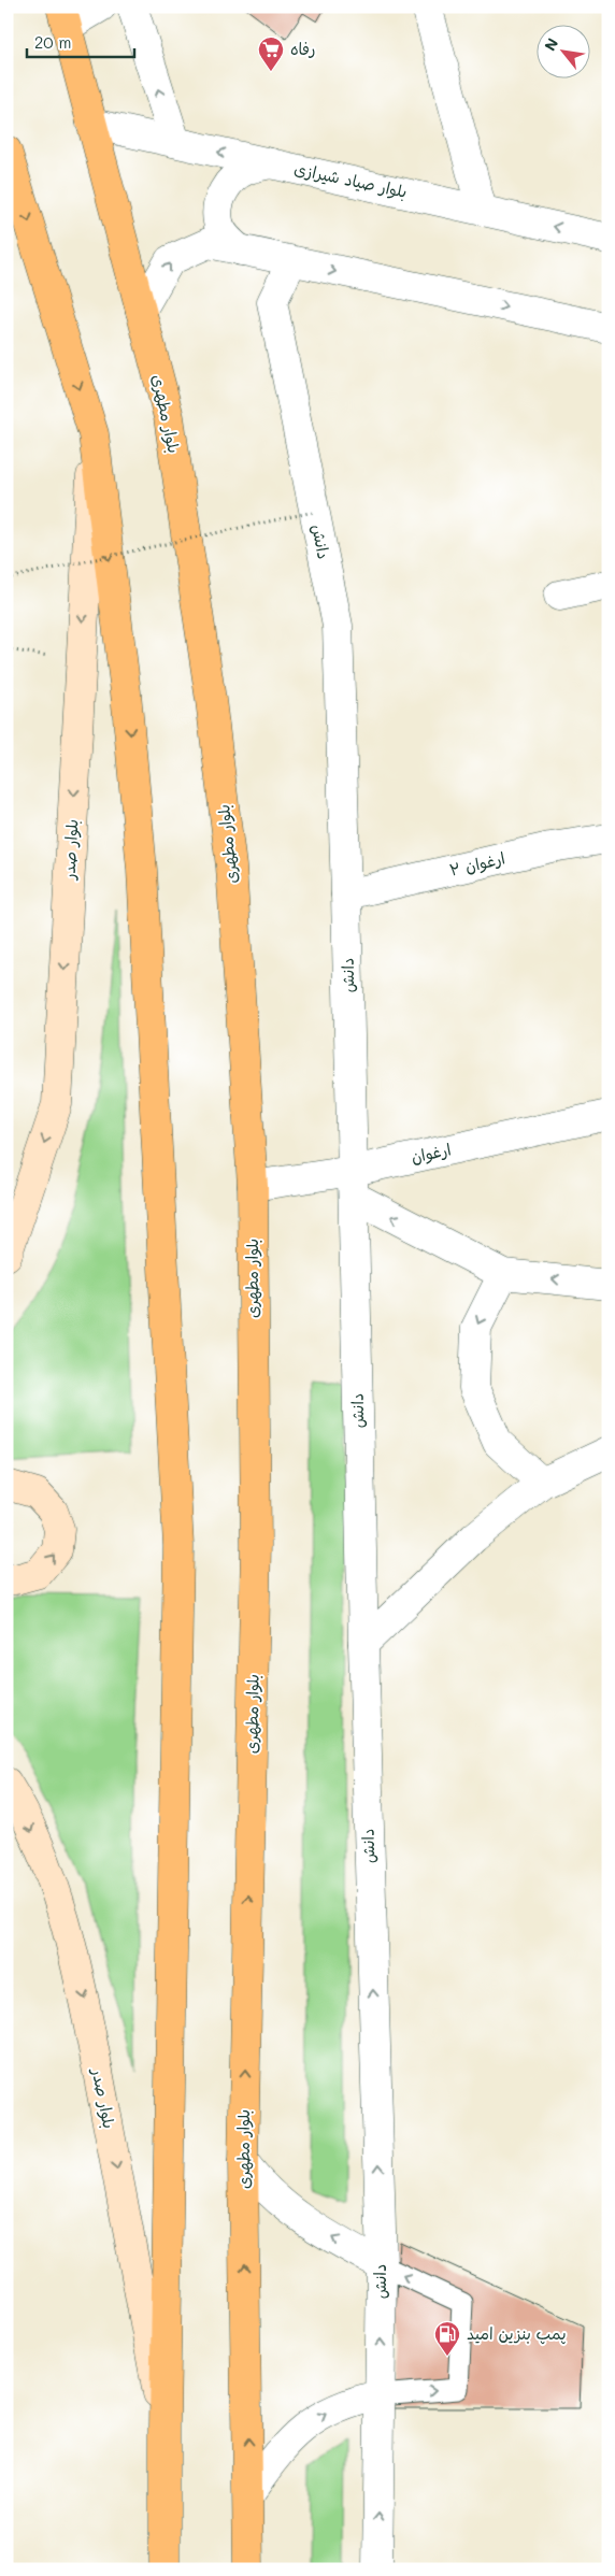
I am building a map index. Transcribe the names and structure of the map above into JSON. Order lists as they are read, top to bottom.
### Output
{
  "streets": {
    "highway": ["بلوار مطهری"],
    "main road": ["بلوار صدر"],
    "street": [
      "بلوار صیاد شیرازی",
      "دانش",
      "ارغوان ۲",
      "ارغوان"
    ]
  },
  "crossings": [
    ["بلوار صیاد شیرازی", "بلوار مطهری"],
    ["بلوار مطهری", "ارغوان"],
    ["دانش", "ارغوان ۲"],
    ["دانش", "ارغوان"]
  ],
  "one_way": ["دانش", "بلوار صدر"],
  "places": {
    "supermarket": ["رفاه"],
    "fuel station": ["پمپ بنزین امید"]
  },
  "scale_bar": "20 m",
  "north": "top left"
}
